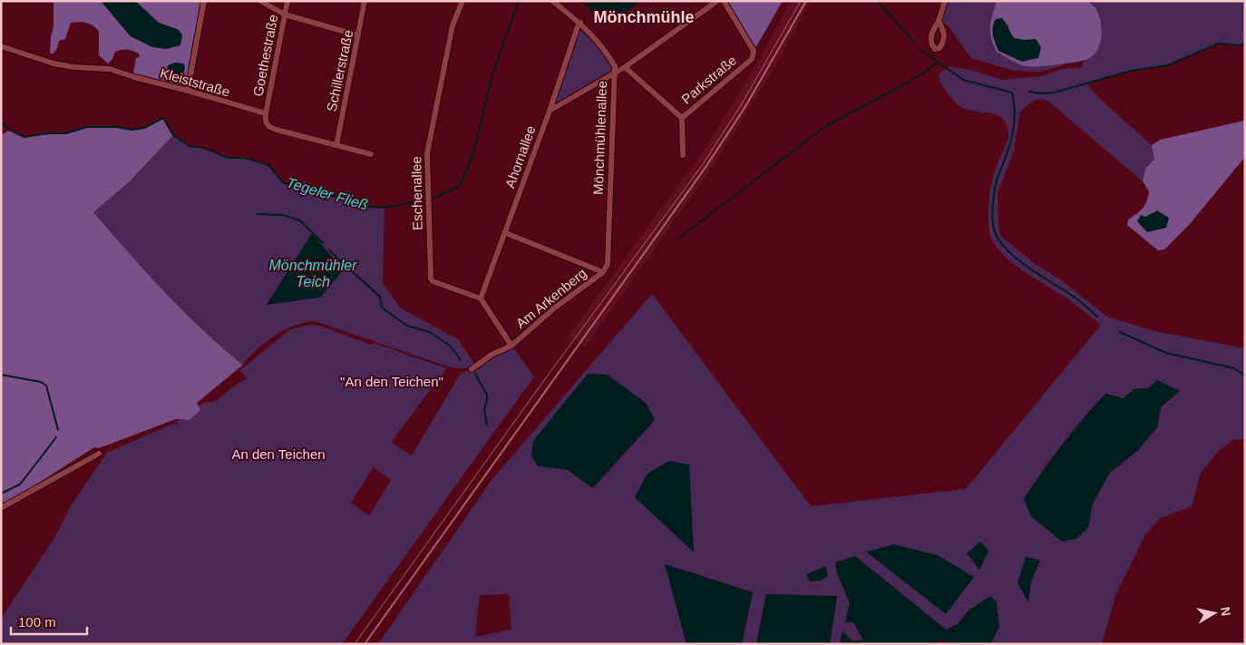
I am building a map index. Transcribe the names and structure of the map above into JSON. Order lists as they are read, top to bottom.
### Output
{
  "streets": {
    "street": [
      "Goethestraße",
      "Schillerstraße",
      "Parkstraße",
      "Kleiststraße",
      "Mönchmühlenallee",
      "Ahornallee",
      "Eschenallee",
      "Am Arkenberg"
    ]
  },
  "crossings": [
    ["Goethestraße", "Kleiststraße"],
    ["Mönchmühlenallee", "Ahornallee"],
    ["Mönchmühlenallee", "Am Arkenberg"],
    ["Ahornallee", "Eschenallee"],
    ["Ahornallee", "Am Arkenberg"]
  ],
  "districts": ["Mönchmühle"],
  "water": ["Tegeler Fließ", "Mönchmühler Teich"],
  "parks": ["\"An den Teichen\"", "An den Teichen"],
  "scale_bar": "100 m",
  "north": "right"
}
